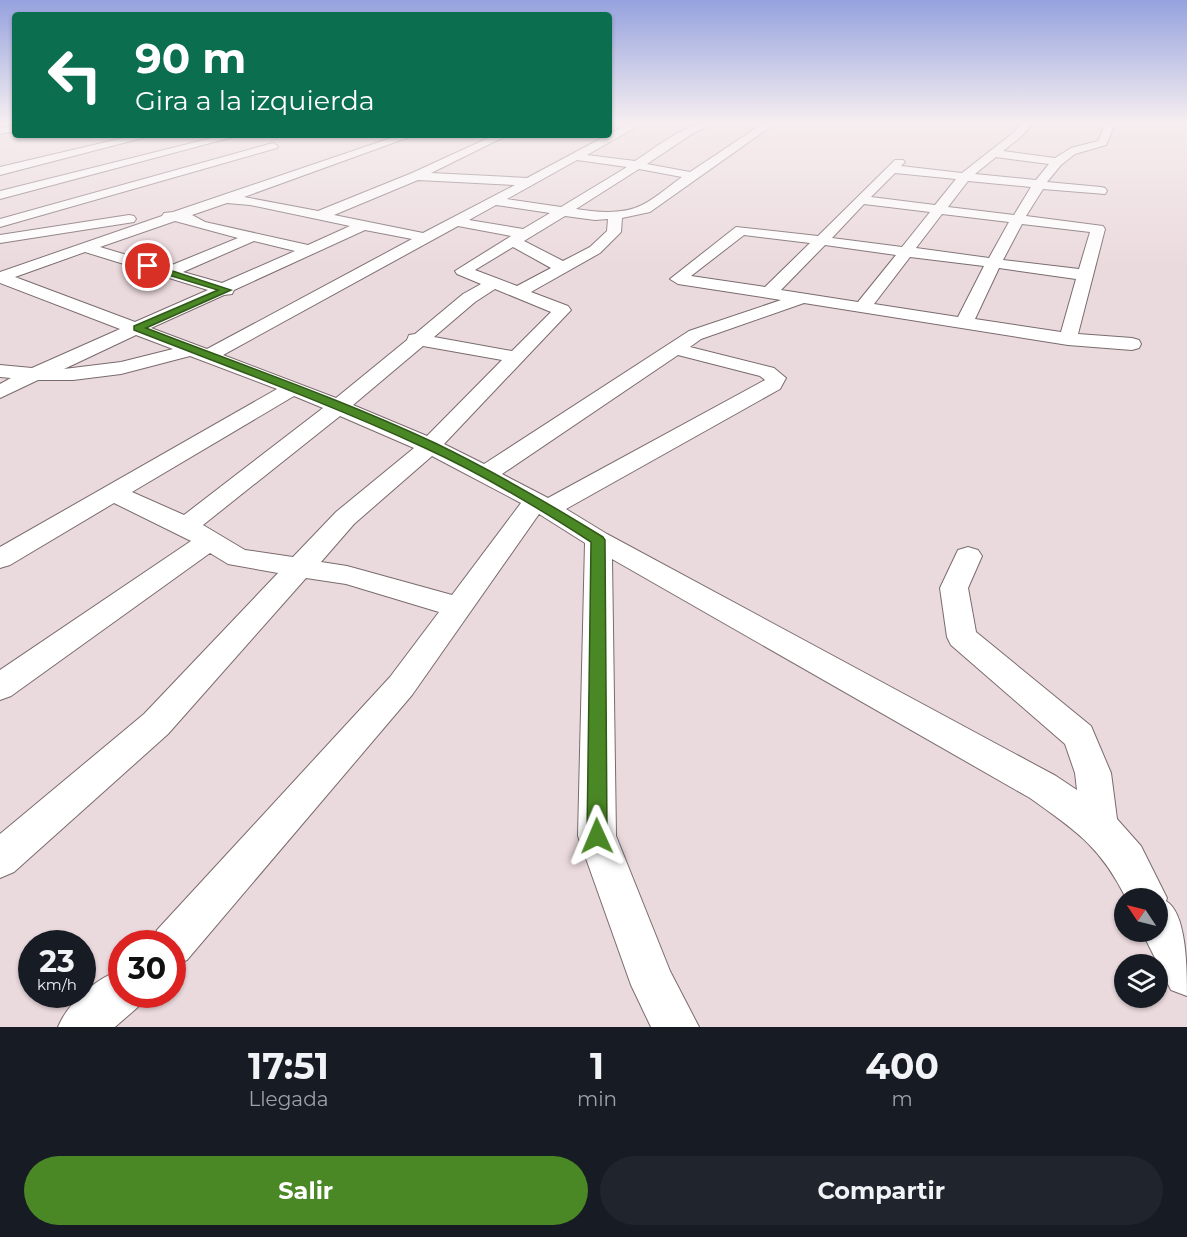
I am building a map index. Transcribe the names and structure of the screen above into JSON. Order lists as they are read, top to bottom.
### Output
{
  "north": "top left",
  "page": {
    "turn": ["90 m", "Gira a la izquierda"],
    "speed": "23 km/h",
    "limit": "30",
    "eta": [
      "17:51",
      "Llegada",
      "1",
      "min",
      "400",
      "m"
    ],
    "buttons": ["Salir", "Compartir"]
  }
}
